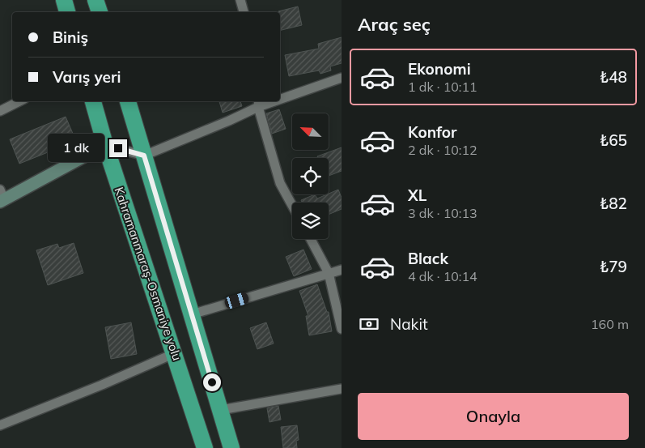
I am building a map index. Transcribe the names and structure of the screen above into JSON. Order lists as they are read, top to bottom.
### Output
{
  "streets": {
    "highway": ["Kahramanmaraş-Osmaniye yolu"]
  },
  "north": "top left",
  "page": {
    "heading": "Araç seç",
    "banner": ["Biniş", "Varış yeri"],
    "list": [
      {
        "name": "Ekonomi",
        "note": "1 dk · 10:11",
        "value": "₺48"
      },
      {
        "name": "Konfor",
        "note": "2 dk · 10:12",
        "value": "₺65"
      },
      {
        "name": "XL",
        "note": "3 dk · 10:13",
        "value": "₺82"
      },
      {
        "name": "Black",
        "note": "4 dk · 10:14",
        "value": "₺79"
      }
    ],
    "bubble": "1 dk",
    "pay": ["Nakit", "160 m"],
    "buttons": "Onayla"
  }
}
